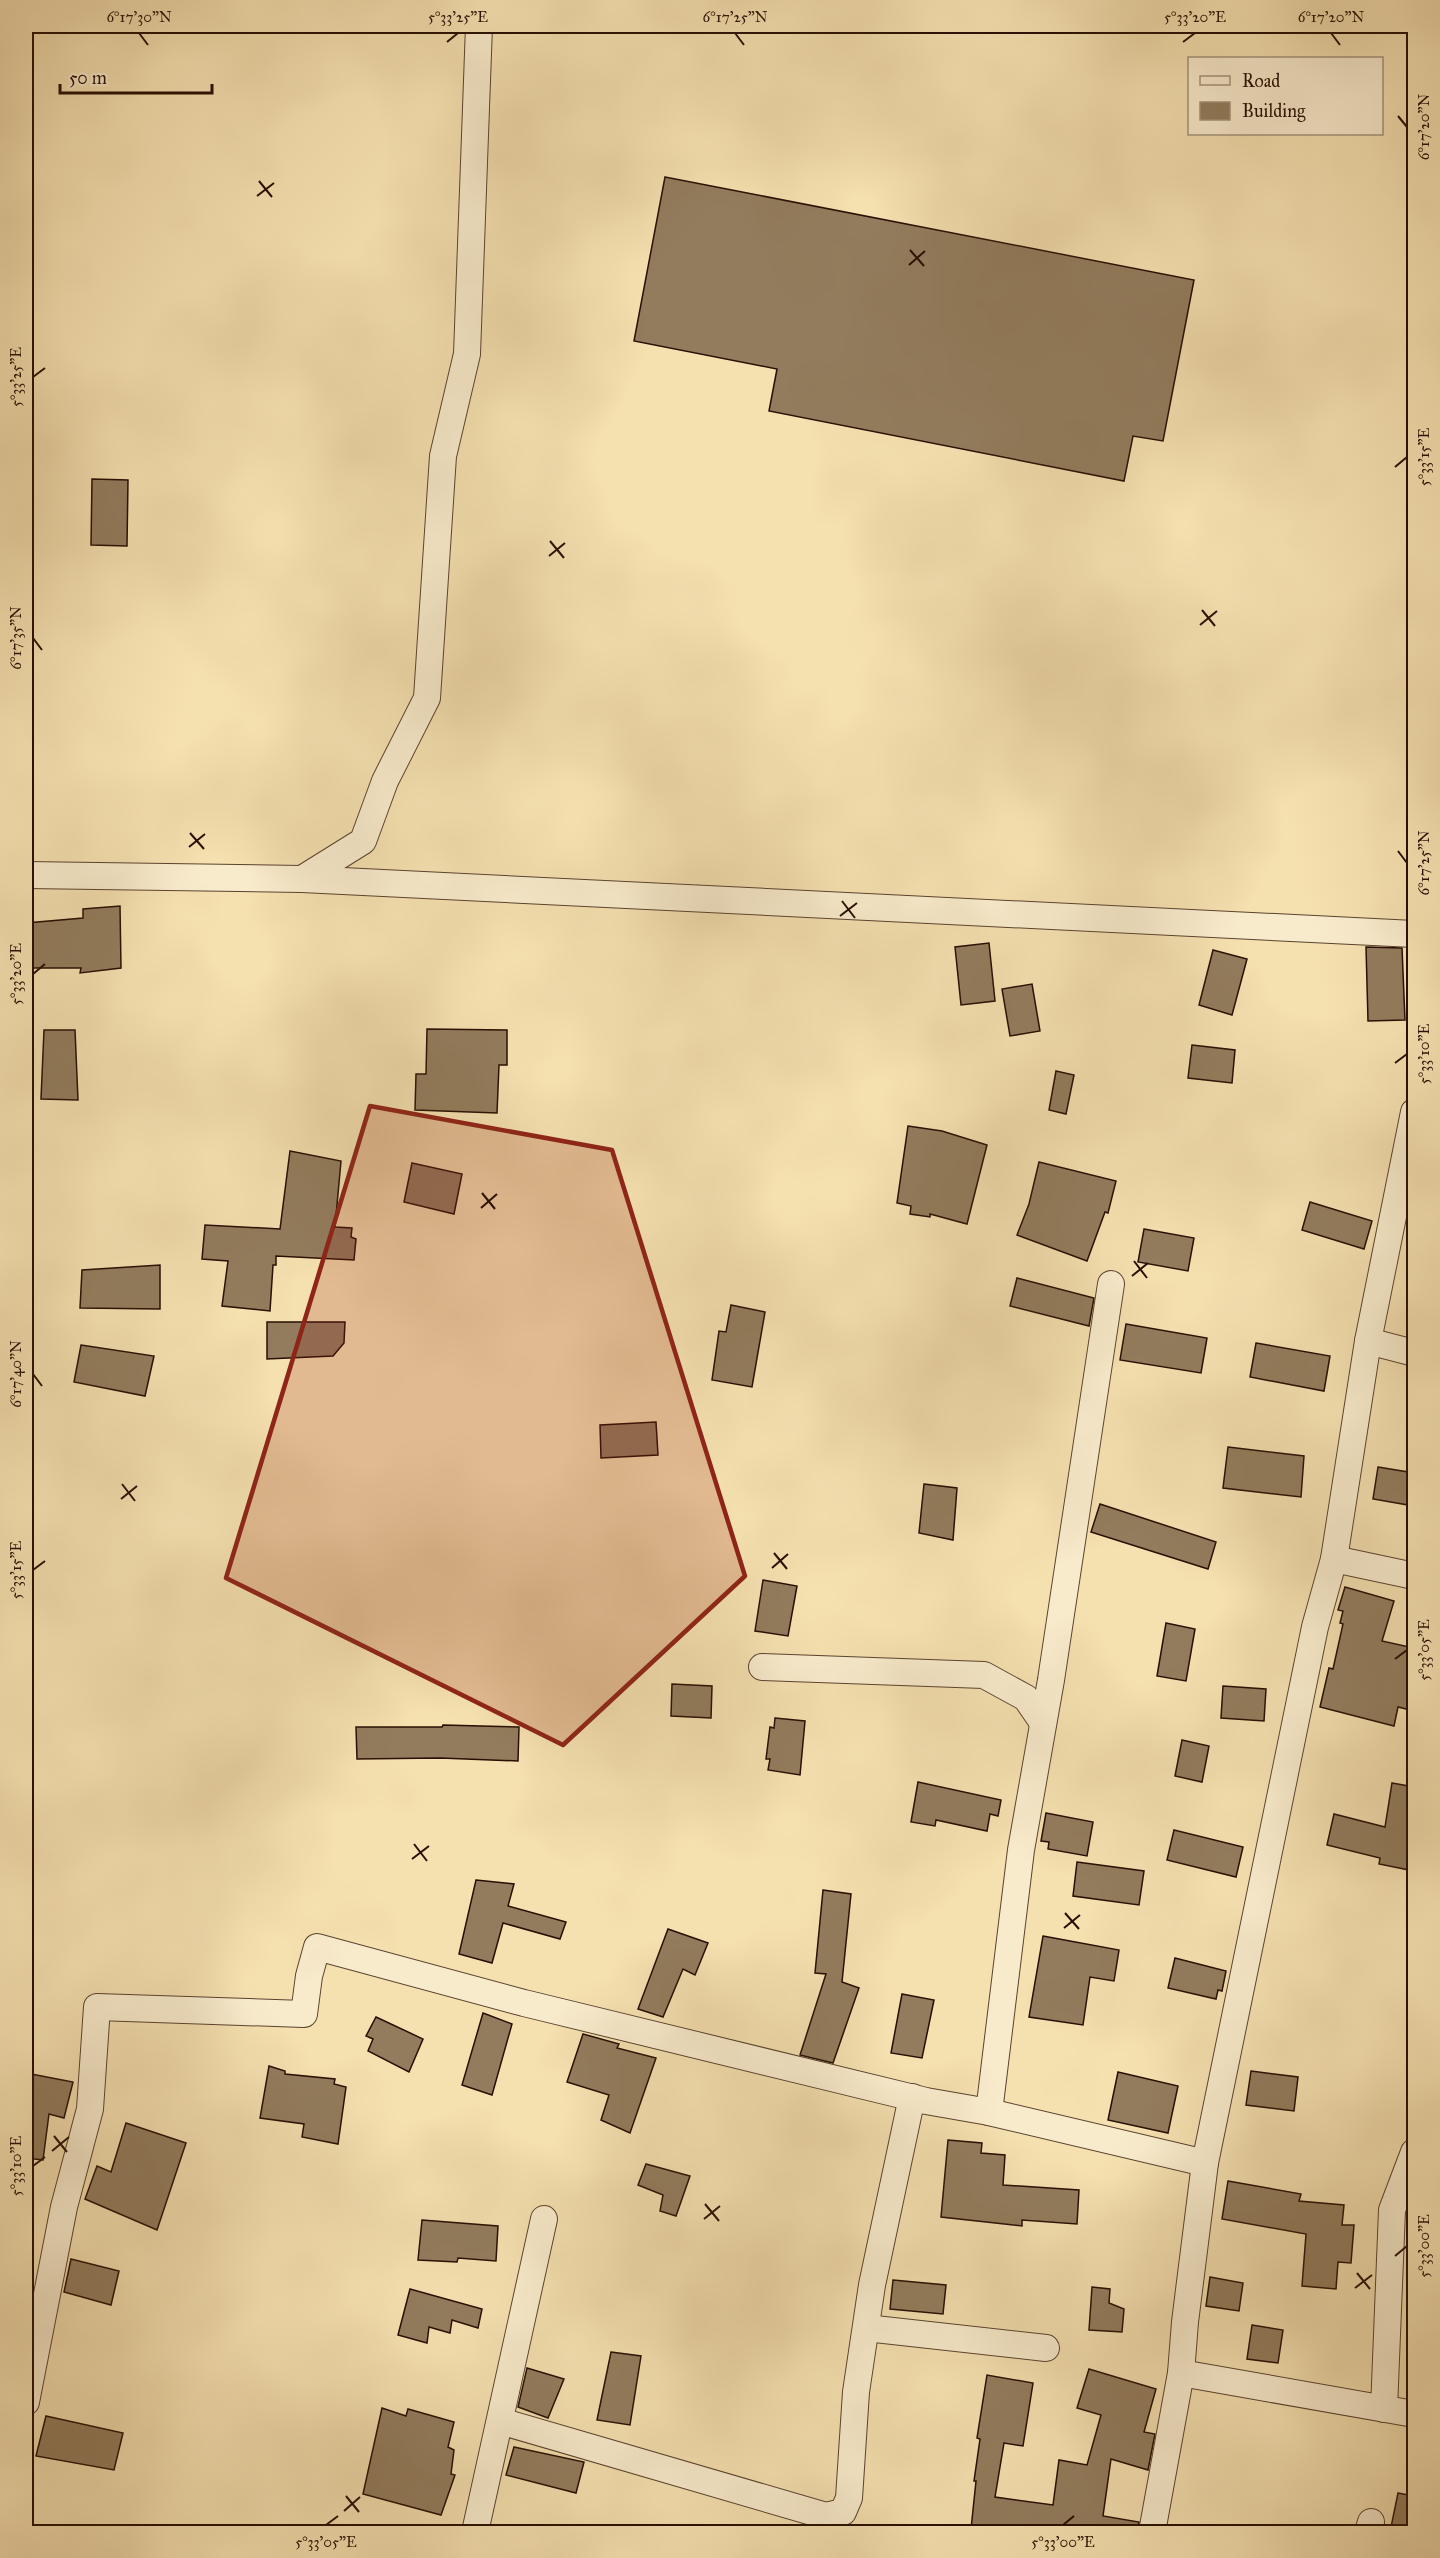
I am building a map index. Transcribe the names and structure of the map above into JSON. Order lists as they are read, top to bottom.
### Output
{
  "legend": ["Road", "Building"],
  "scale_bar": "50 m",
  "coordinates": [
    "6°17'30\"N",
    "5°33'25\"E",
    "6°17'25\"N",
    "5°33'20\"E",
    "6°17'20\"N",
    "5°33'15\"E",
    "6°17'35\"N",
    "5°33'10\"E",
    "6°17'40\"N",
    "5°33'05\"E",
    "5°33'00\"E"
  ]
}
